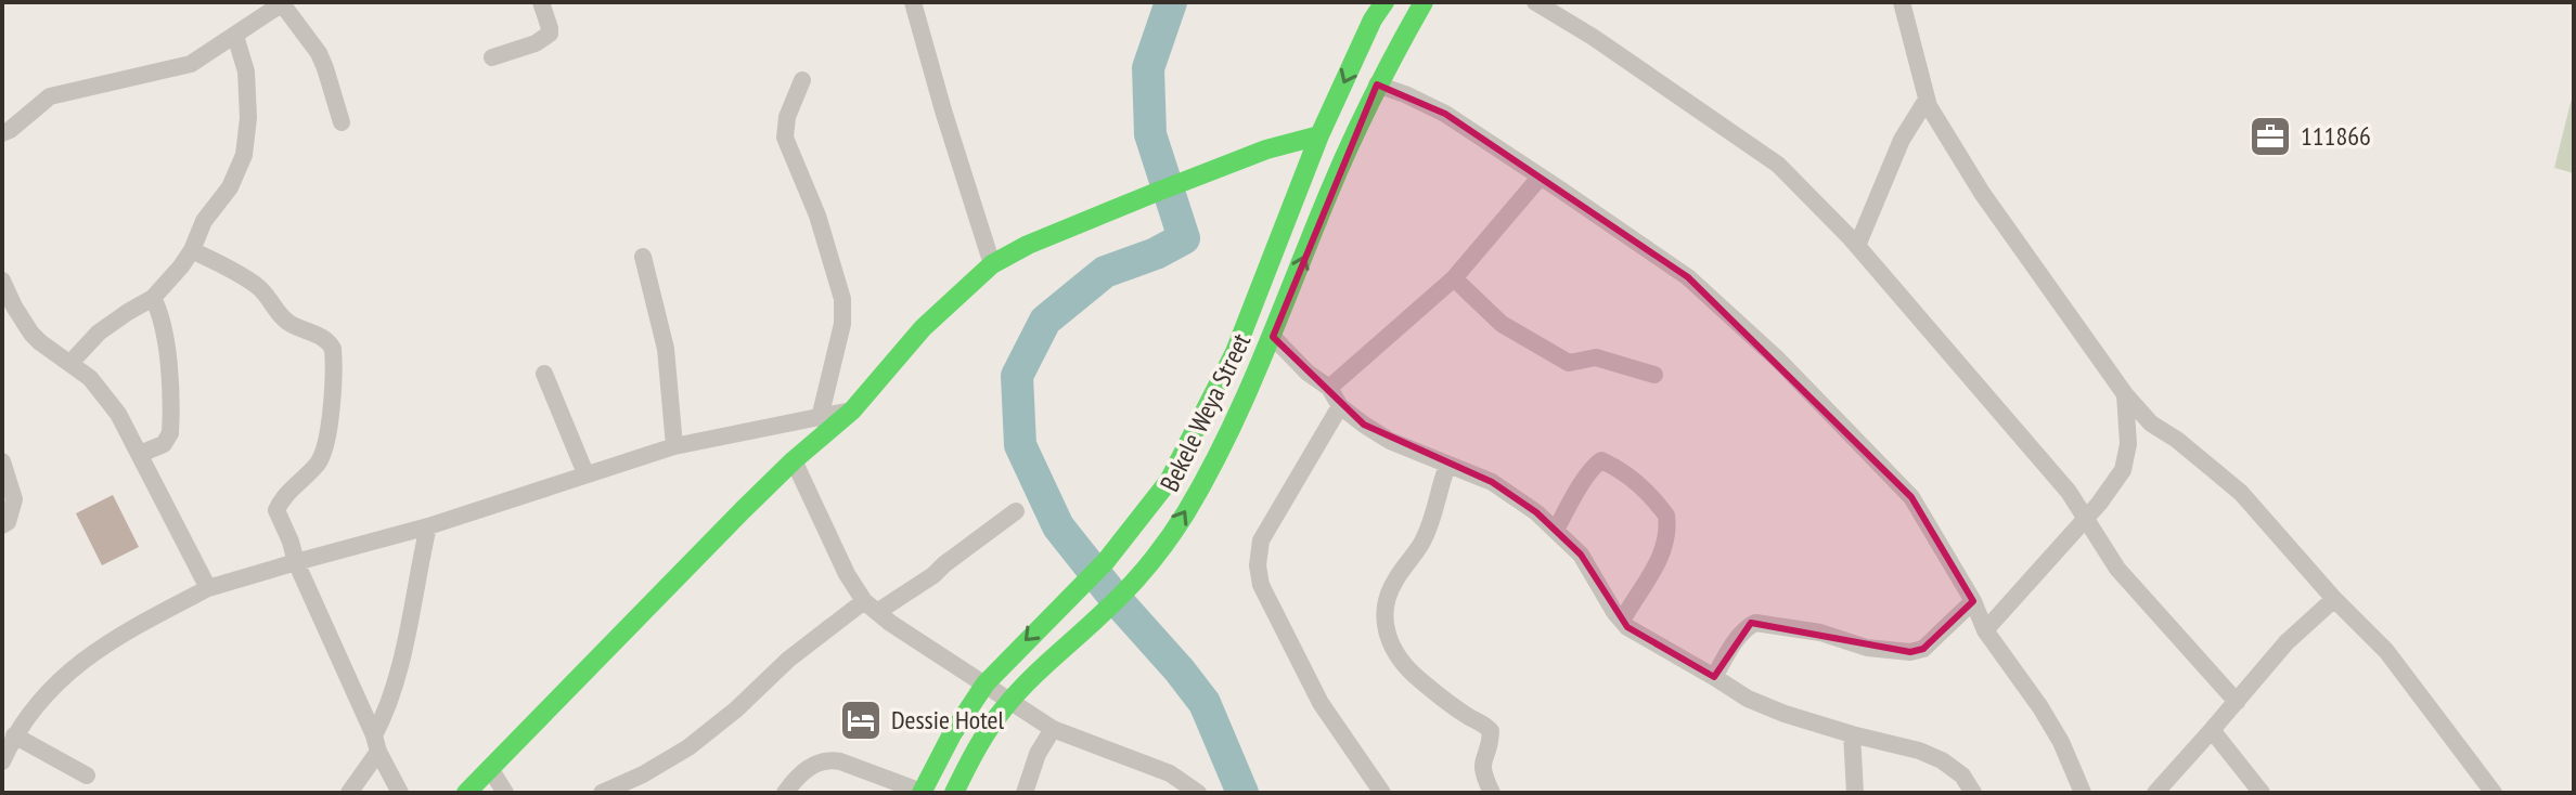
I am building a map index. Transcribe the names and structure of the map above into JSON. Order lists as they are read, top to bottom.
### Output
{
  "streets": {
    "main road": ["Bekele Weya Street"]
  },
  "places": {
    "office": ["111866"],
    "hotel": ["Dessie Hotel"]
  }
}
